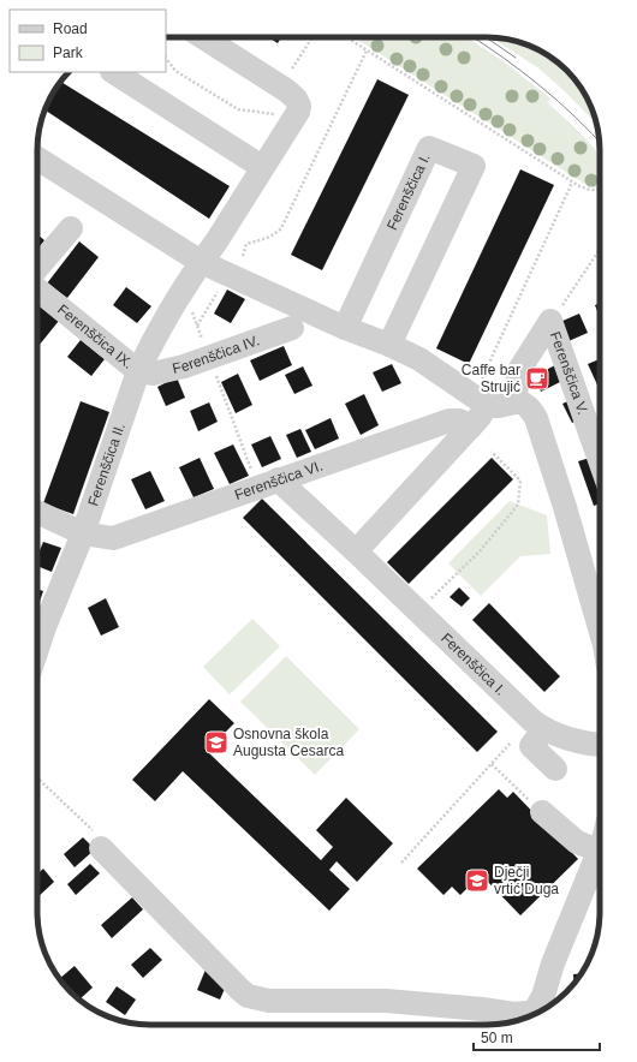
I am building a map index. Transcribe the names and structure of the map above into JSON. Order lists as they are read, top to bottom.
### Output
{
  "streets": {
    "street": [
      "Ferenščica I.",
      "Ferenščica IX.",
      "Ferenščica IV.",
      "Ferenščica V.",
      "Ferenščica II.",
      "Ferenščica VI."
    ]
  },
  "crossings": [
    ["Ferenščica I.", "Ferenščica VI."],
    ["Ferenščica IX.", "Ferenščica IV."],
    ["Ferenščica IX.", "Ferenščica II."],
    ["Ferenščica IV.", "Ferenščica II."],
    ["Ferenščica II.", "Ferenščica VI."]
  ],
  "places": {
    "cafe": ["Caffe bar Strujić"],
    "school or university": ["Osnovna škola Augusta Cesarca", "Dječji vrtić Duga"]
  },
  "legend": ["Road", "Park"],
  "scale_bar": "50 m"
}
